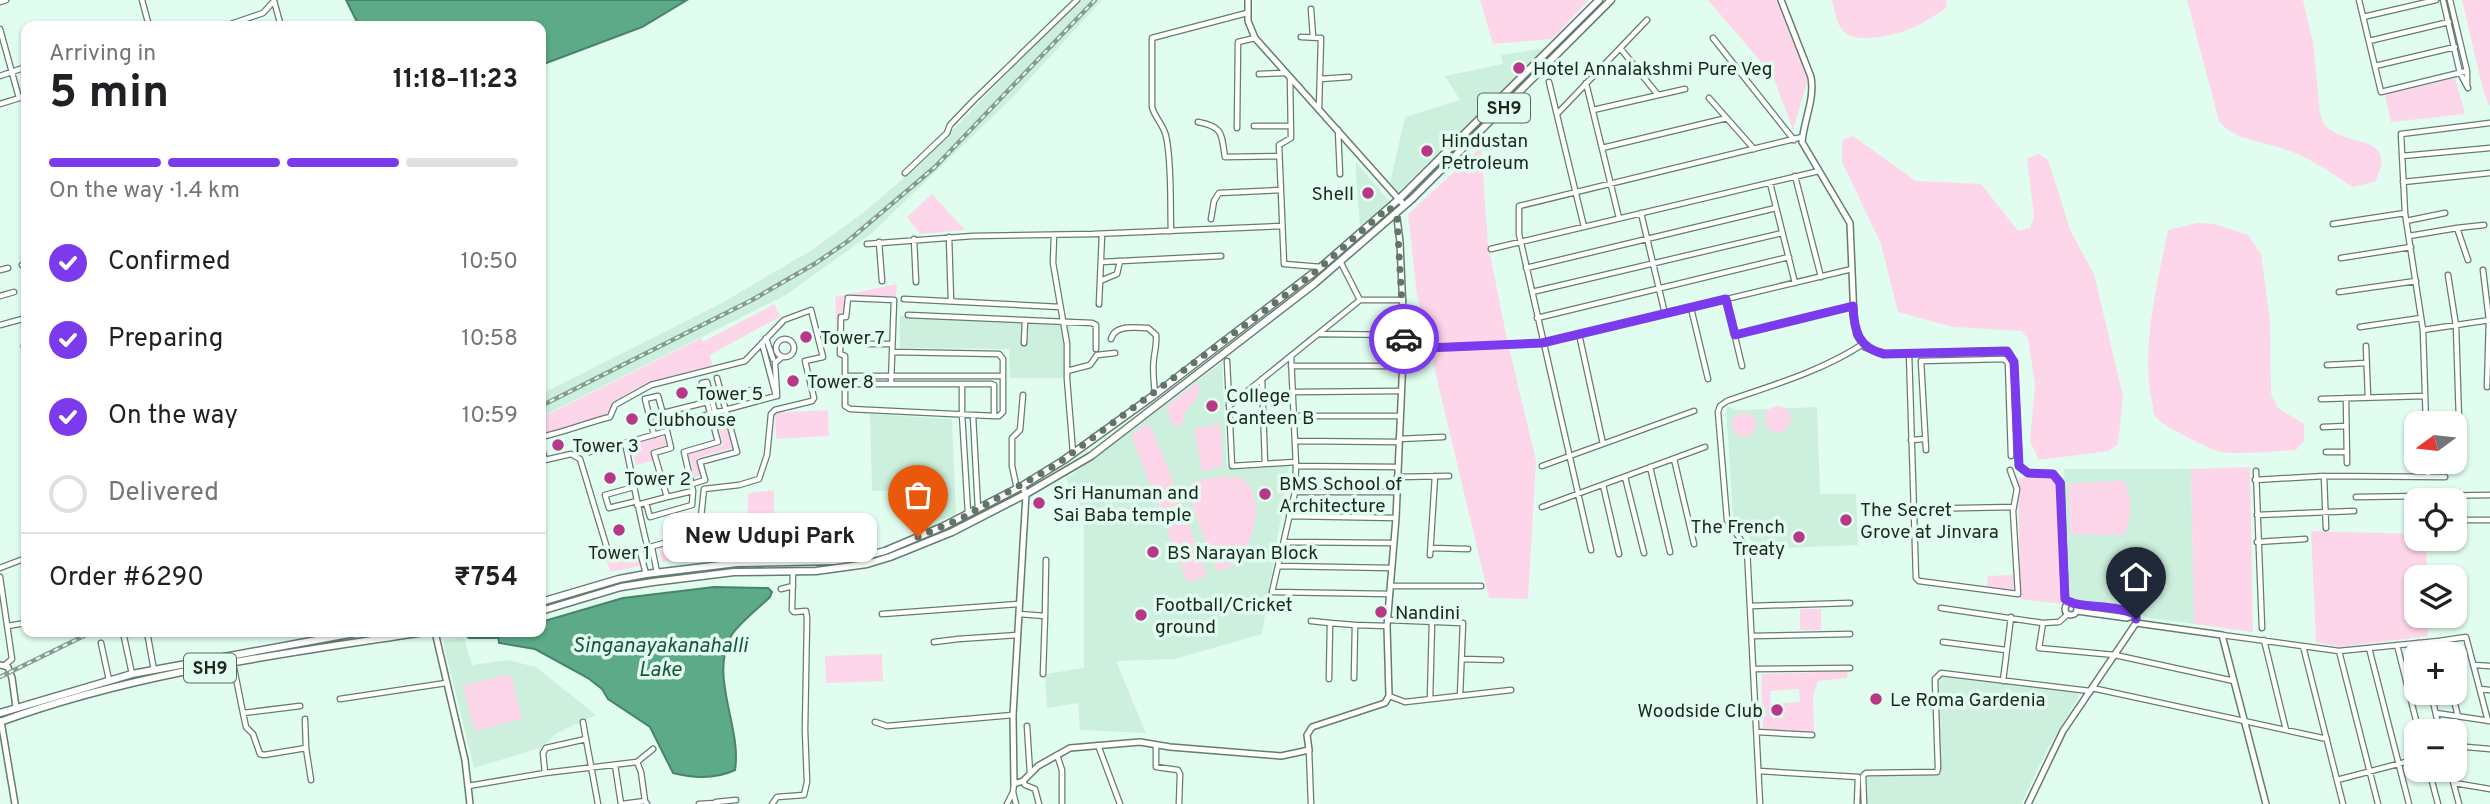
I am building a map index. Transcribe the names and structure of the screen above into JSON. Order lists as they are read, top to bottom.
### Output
{
  "streets": {
    "main road": ["SH9"]
  },
  "water": ["Singanayakanahalli Lake"],
  "places": [
    "Hotel Annalakshmi Pure Veg",
    "Hindustan Petroleum",
    "Shell",
    "Tower 7",
    "Tower 8",
    "Tower 5",
    "College Canteen B",
    "Clubhouse",
    "Tower 3",
    "Tower 2",
    "BMS School of Architecture",
    "Sri Hanuman and Sai Baba temple",
    "The Secret Grove at Jinvara",
    "Tower 1",
    "New Udupi Park",
    "The French Treaty",
    "BS Narayan Block",
    "Nandini",
    "Football/Cricket ground",
    "Le Roma Gardenia",
    "Woodside Club"
  ],
  "north": "left",
  "page": {
    "heading": ["5 min", "Arriving in", "11:18–11:23"],
    "panel": ["Order #6290", "₹754"],
    "bar": "On the way · 1.4 km",
    "list": [
      ["Confirmed", "10:50"],
      ["Preparing", "10:58"],
      ["On the way", "10:59"],
      "Delivered"
    ],
    "map_buttons": ["+", "−"],
    "bubble": "New Udupi Park"
  }
}
